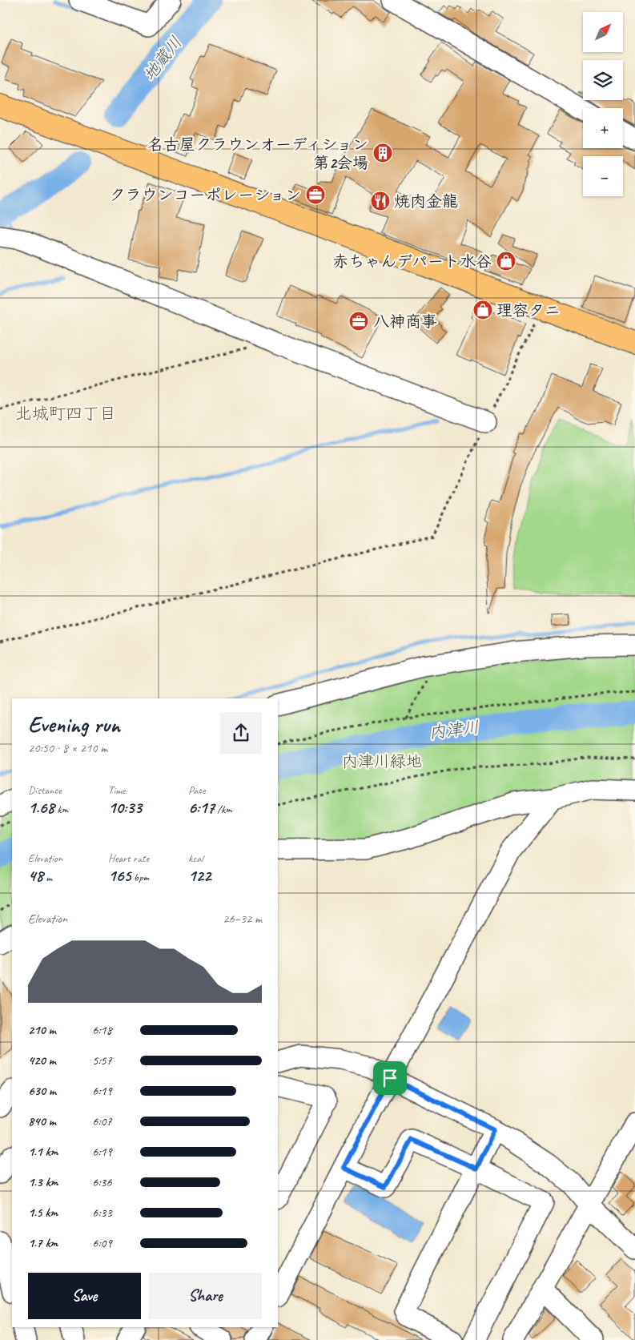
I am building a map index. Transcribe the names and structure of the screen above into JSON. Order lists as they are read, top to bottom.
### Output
{
  "districts": ["北城町四丁目"],
  "water": ["地蔵川", "内津川"],
  "parks": ["内津川緑地"],
  "places": {
    "building": ["名古屋クラウンオーディション 第2会場"],
    "office": ["クラウンコーポレーション", "八神商事"],
    "restaurant": ["焼肉金龍"],
    "shop": ["赤ちゃんデパート水谷", "理容タニ"]
  },
  "north": "top right",
  "page": {
    "map_buttons": ["+", "−"],
    "heading": ["Evening run", "20:50 · 8 × 210 m"],
    "stats": [
      ["Distance", "1.68 km"],
      ["Time", "10:33"],
      ["Pace", "6:17 /km"],
      ["Elevation", "48 m"],
      ["Heart rate", "165 bpm"],
      ["kcal", "122"]
    ],
    "chart": ["Elevation", "26–32 m"],
    "list": [
      {
        "name": "210 m",
        "note": "6:18"
      },
      {
        "name": "420 m",
        "note": "5:57"
      },
      {
        "name": "630 m",
        "note": "6:19"
      },
      {
        "name": "840 m",
        "note": "6:07"
      },
      {
        "name": "1.1 km",
        "note": "6:19"
      },
      {
        "name": "1.3 km",
        "note": "6:36"
      },
      {
        "name": "1.5 km",
        "note": "6:33"
      },
      {
        "name": "1.7 km",
        "note": "6:09"
      }
    ],
    "buttons": ["Save", "Share"]
  }
}
